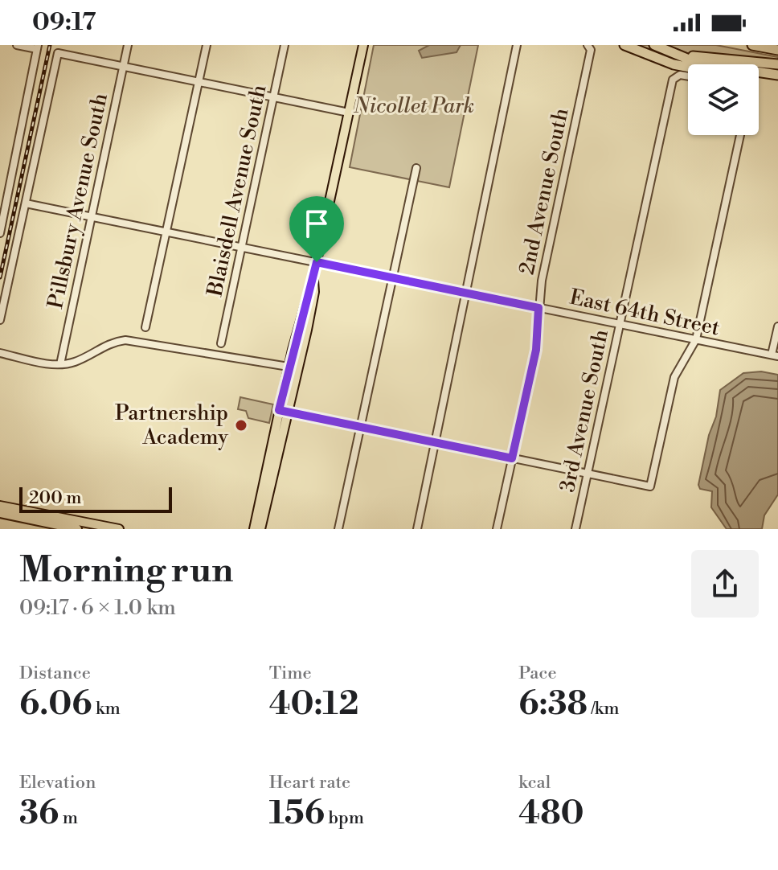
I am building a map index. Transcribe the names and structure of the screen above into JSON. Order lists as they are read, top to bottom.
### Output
{
  "streets": {
    "street": [
      "Blaisdell Avenue South",
      "2nd Avenue South",
      "Pillsbury Avenue South",
      "East 64th Street",
      "3rd Avenue South"
    ]
  },
  "crossings": [
    ["Blaisdell Avenue South", "East 64th Street"],
    ["2nd Avenue South", "East 64th Street"],
    ["Pillsbury Avenue South", "East 64th Street"],
    ["East 64th Street", "3rd Avenue South"]
  ],
  "parks": ["Nicollet Park"],
  "places": ["Partnership Academy"],
  "scale_bar": "200 m",
  "page": {
    "status": "09:17",
    "scale": "200 m",
    "heading": ["Morning run", "09:17 · 6 × 1.0 km"],
    "stats": [
      ["Distance", "6.06 km"],
      ["Time", "40:12"],
      ["Pace", "6:38 /km"],
      ["Elevation", "36 m"],
      ["Heart rate", "156 bpm"],
      ["kcal", "480"]
    ]
  }
}
